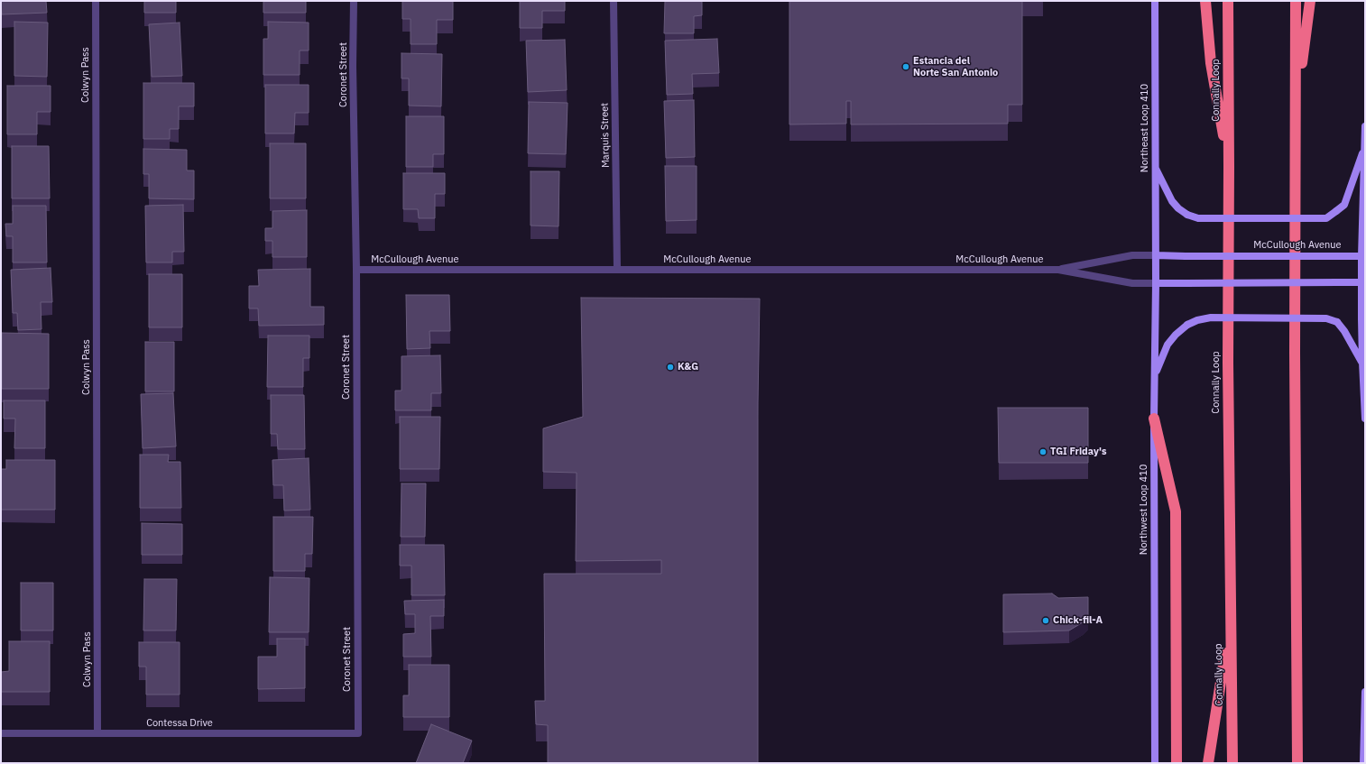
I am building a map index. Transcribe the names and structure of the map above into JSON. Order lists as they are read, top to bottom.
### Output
{
  "streets": {
    "highway": ["Connally Loop"],
    "main road": ["Northeast Loop 410", "McCullough Avenue", "Northwest Loop 410"],
    "street": [
      "Colwyn Pass",
      "Coronet Street",
      "Marquis Street",
      "Contessa Drive"
    ]
  },
  "crossings": [
    ["Colwyn Pass", "Contessa Drive"],
    ["Coronet Street", "McCullough Avenue"],
    ["Coronet Street", "Contessa Drive"],
    ["Northeast Loop 410", "McCullough Avenue"],
    ["Northeast Loop 410", "Northwest Loop 410"],
    ["Marquis Street", "McCullough Avenue"],
    ["McCullough Avenue", "Northwest Loop 410"]
  ],
  "places": [
    "Estancia del Norte San Antonio",
    "K&G",
    "TGI Friday's",
    "Chick-fil-A"
  ]
}
